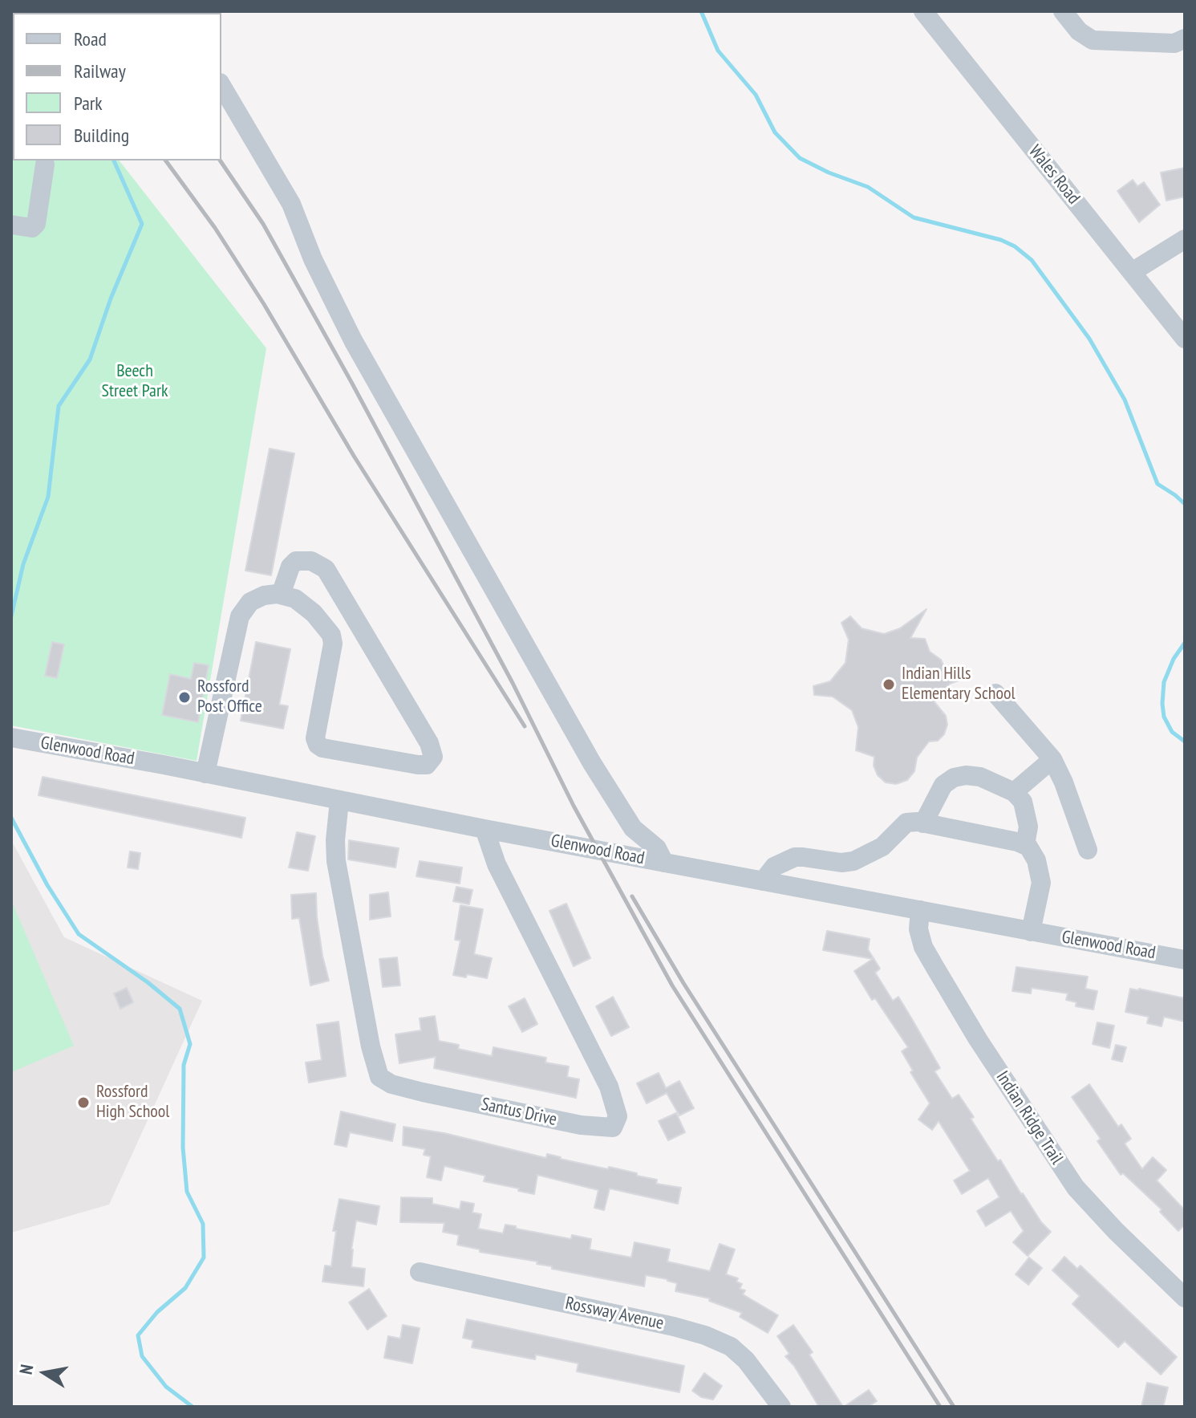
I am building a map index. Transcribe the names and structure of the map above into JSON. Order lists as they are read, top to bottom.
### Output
{
  "streets": {
    "street": [
      "Wales Road",
      "Glenwood Road",
      "Santus Drive",
      "Indian Ridge Trail",
      "Rossway Avenue"
    ]
  },
  "crossings": [
    ["Glenwood Road", "Santus Drive"],
    ["Glenwood Road", "Indian Ridge Trail"]
  ],
  "parks": ["Beech Street Park"],
  "places": ["Indian Hills Elementary School", "Rossford Post Office", "Rossford High School"],
  "legend": [
    "Road",
    "Railway",
    "Park",
    "Building"
  ],
  "north": "left"
}
